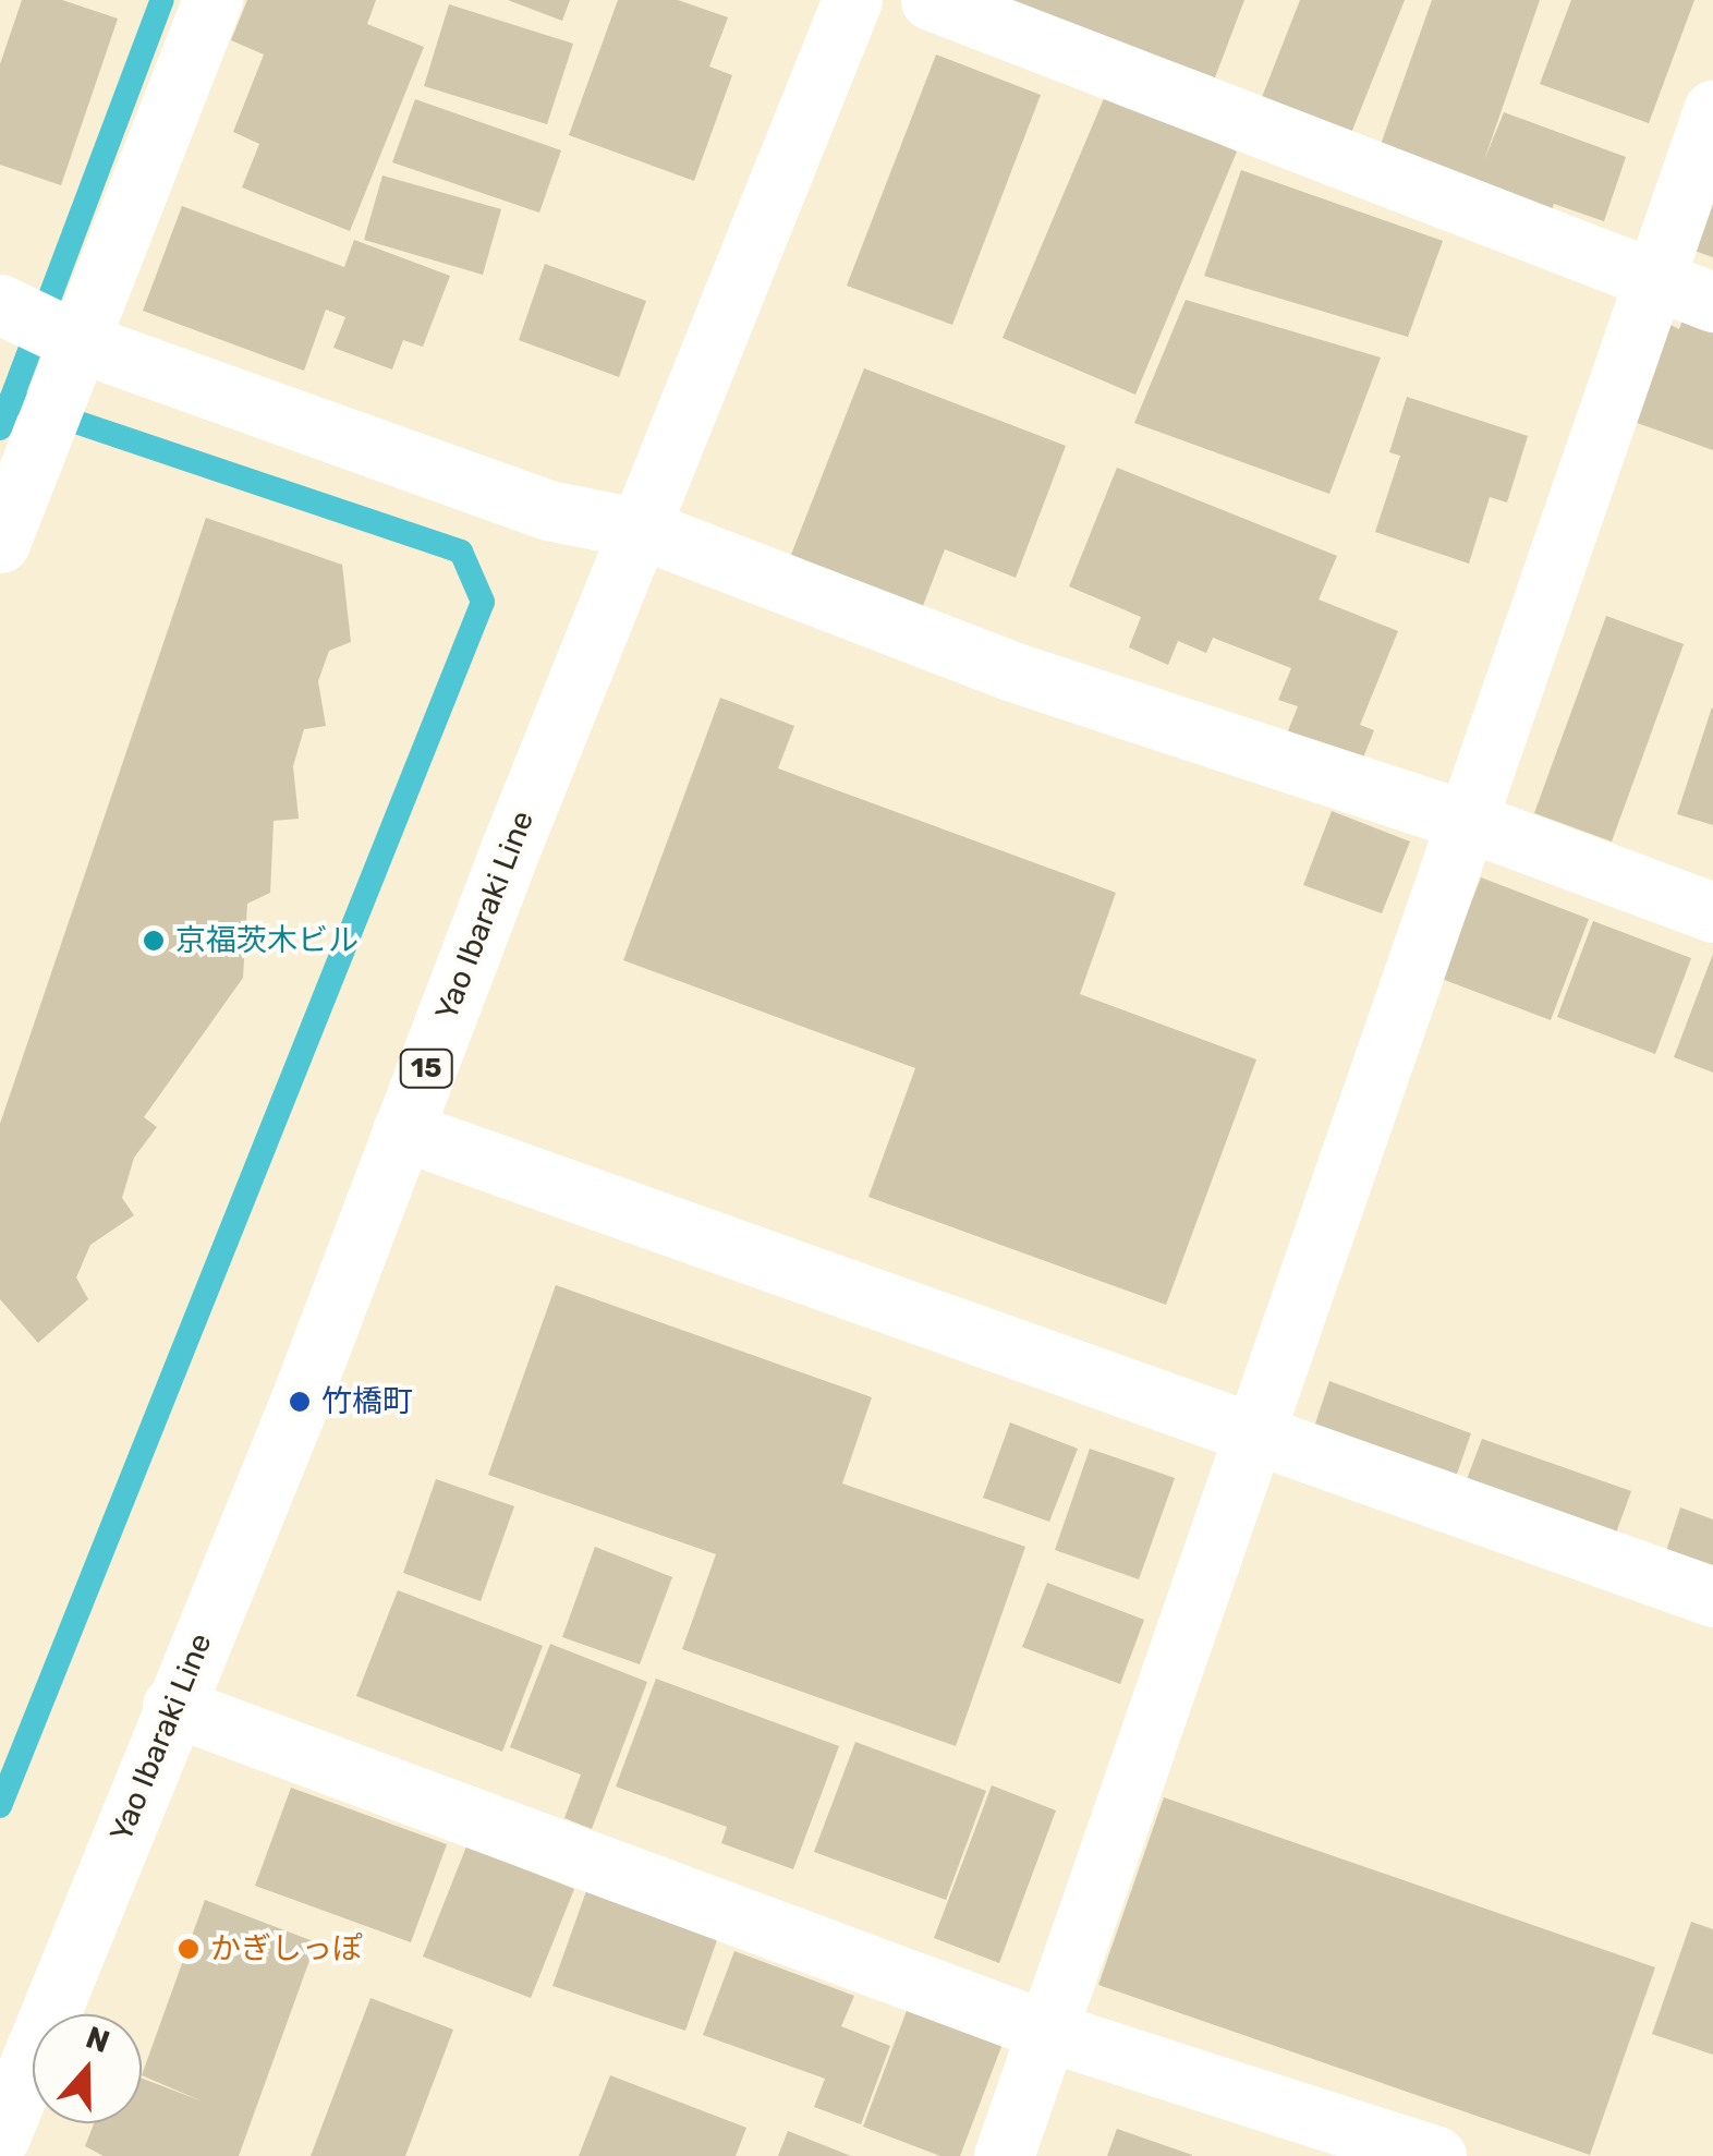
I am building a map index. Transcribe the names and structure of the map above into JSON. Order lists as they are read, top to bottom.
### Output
{
  "streets": {
    "street": ["Yao Ibaraki Line", "15"]
  },
  "places": ["京福茨木ビル", "竹橋町", "かぎしっぽ"],
  "north": "top"
}
